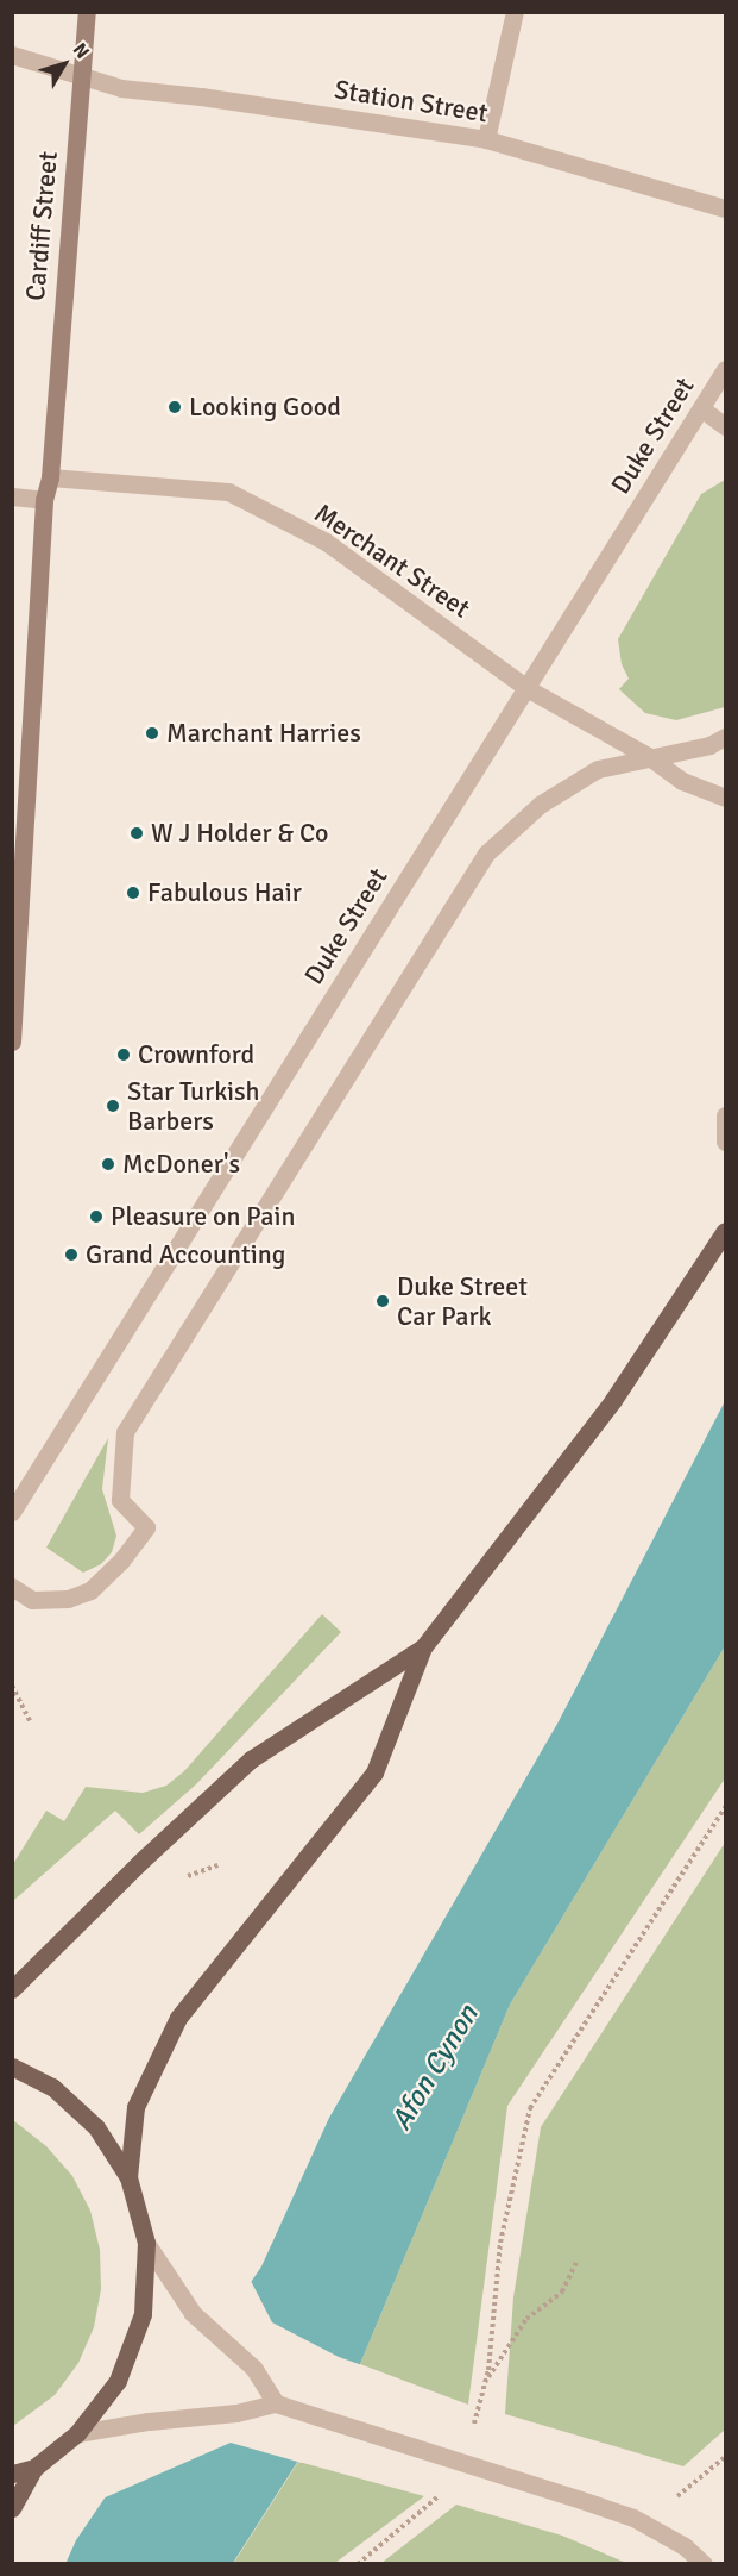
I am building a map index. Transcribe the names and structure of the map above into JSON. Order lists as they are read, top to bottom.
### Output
{
  "streets": {
    "main road": ["Cardiff Street"],
    "street": ["Station Street", "Duke Street", "Merchant Street"]
  },
  "crossings": [
    ["Station Street", "Cardiff Street"],
    ["Cardiff Street", "Merchant Street"],
    ["Duke Street", "Merchant Street"]
  ],
  "water": ["Afon Cynon"],
  "places": [
    "Looking Good",
    "Marchant Harries",
    "W J Holder & Co",
    "Fabulous Hair",
    "Crownford",
    "Star Turkish Barbers",
    "McDoner's",
    "Pleasure on Pain",
    "Grand Accounting",
    "Duke Street Car Park"
  ],
  "north": "top right"
}
